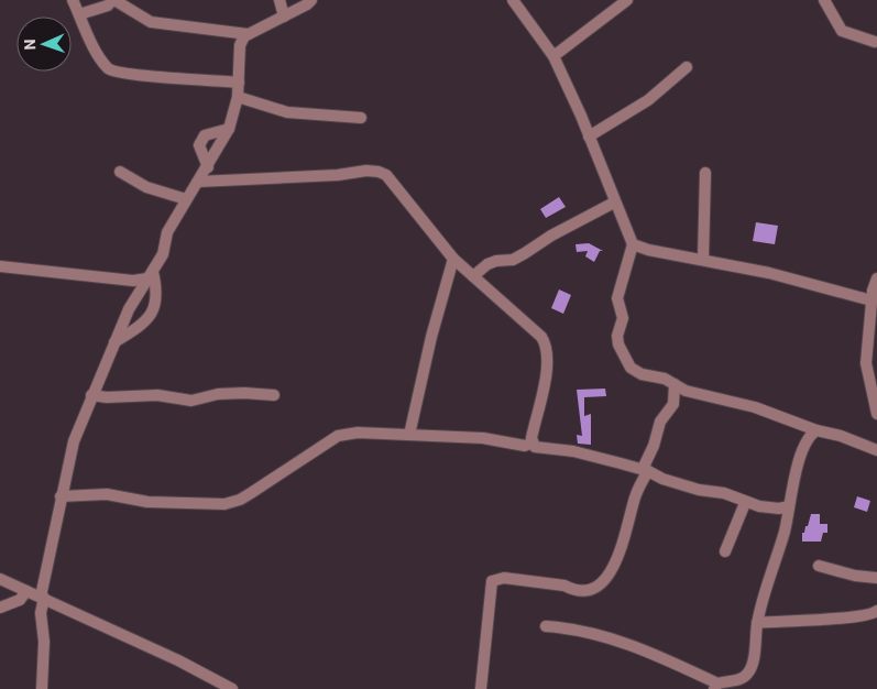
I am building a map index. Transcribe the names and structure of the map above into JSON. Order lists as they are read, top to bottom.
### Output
{
  "north": "left"
}
